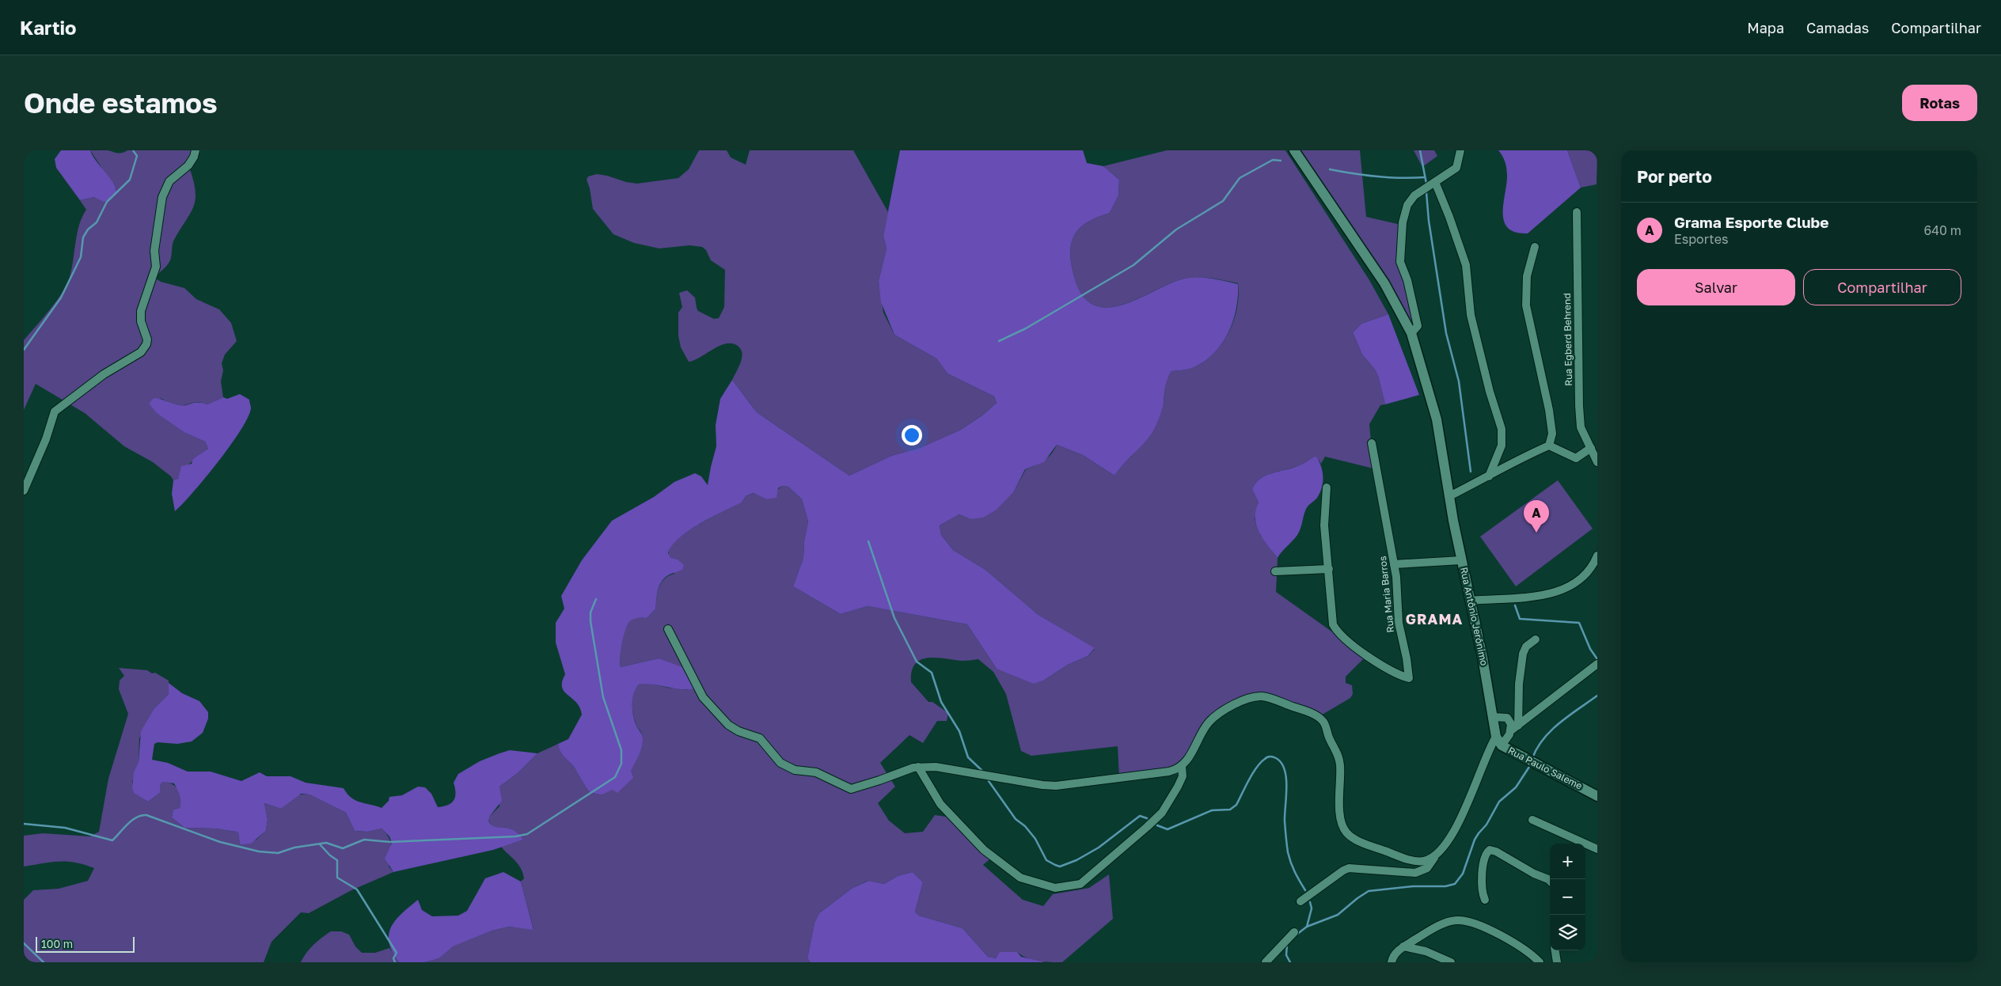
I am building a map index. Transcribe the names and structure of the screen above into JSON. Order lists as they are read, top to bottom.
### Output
{
  "streets": {
    "main road": ["Rua Antônio Jerônimo", "Rua Paulo Saleme"],
    "street": ["Rua Egberd Behrend", "Rua Maria Barros"]
  },
  "crossings": [
    ["Rua Antônio Jerônimo", "Rua Paulo Saleme"]
  ],
  "districts": ["GRAMA"],
  "scale_bar": "100 m",
  "page": {
    "header": "Kartio",
    "nav": ["Mapa", "Camadas", "Compartilhar"],
    "buttons": [
      "Rotas",
      ["Salvar", "Compartilhar"]
    ],
    "title": "Onde estamos",
    "heading": "Por perto",
    "list": [
      {
        "mark": "A",
        "name": "Grama Esporte Clube",
        "note": "Esportes",
        "value": "640 m"
      }
    ],
    "pins": "A",
    "map_buttons": ["+", "−"],
    "scale": "100 m"
  }
}
